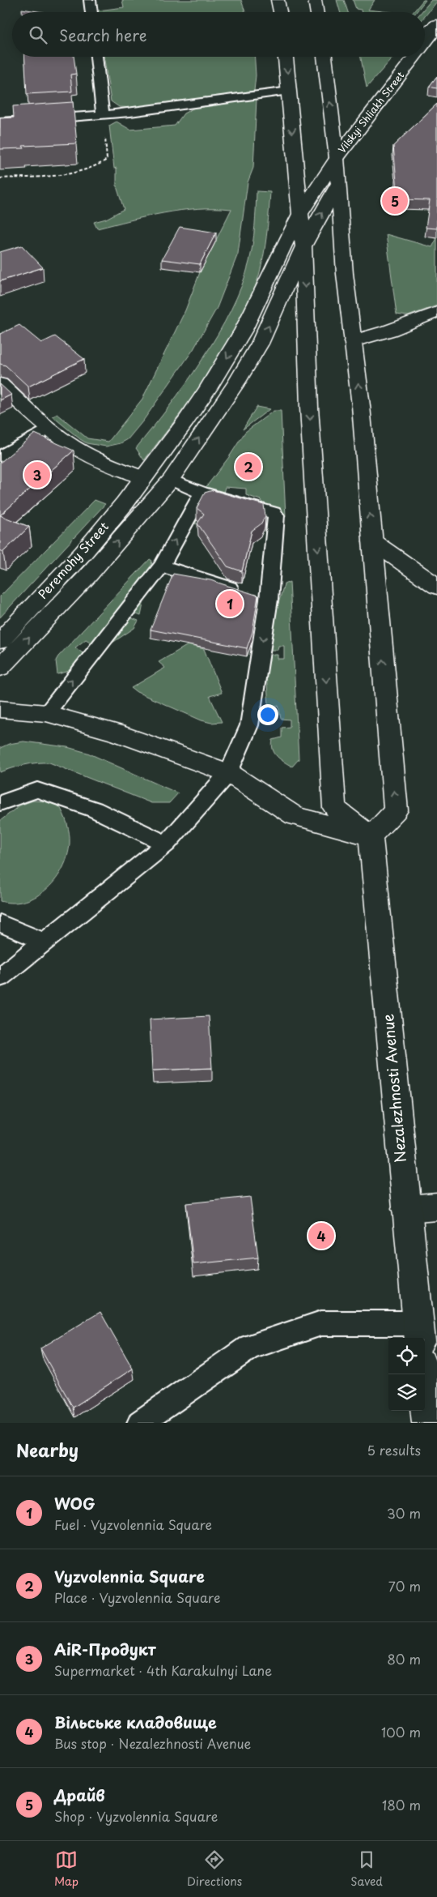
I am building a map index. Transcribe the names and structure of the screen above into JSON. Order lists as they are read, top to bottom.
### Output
{
  "streets": {
    "main road": ["Vilskyi Shliakh Street", "Peremohy Street", "Nezalezhnosti Avenue"]
  },
  "crossings": [
    ["Vilskyi Shliakh Street", "Peremohy Street"]
  ],
  "page": {
    "search": "Search here",
    "pins": [
      "5",
      "2",
      "3",
      "1",
      "4"
    ],
    "heading": ["Nearby", "5 results"],
    "list": [
      {
        "mark": "1",
        "name": "WOG",
        "note": "Fuel · Vyzvolennia Square",
        "value": "30 m"
      },
      {
        "mark": "2",
        "name": "Vyzvolennia Square",
        "note": "Place · Vyzvolennia Square",
        "value": "70 m"
      },
      {
        "mark": "3",
        "name": "AiR-Продукт",
        "note": "Supermarket · 4th Karakulnyi Lane",
        "value": "80 m"
      },
      {
        "mark": "4",
        "name": "Вільське кладовище",
        "note": "Bus stop · Nezalezhnosti Avenue",
        "value": "100 m"
      },
      {
        "mark": "5",
        "name": "Драйв",
        "note": "Shop · Vyzvolennia Square",
        "value": "180 m"
      }
    ],
    "nav": ["Map", "Directions", "Saved"]
  }
}
